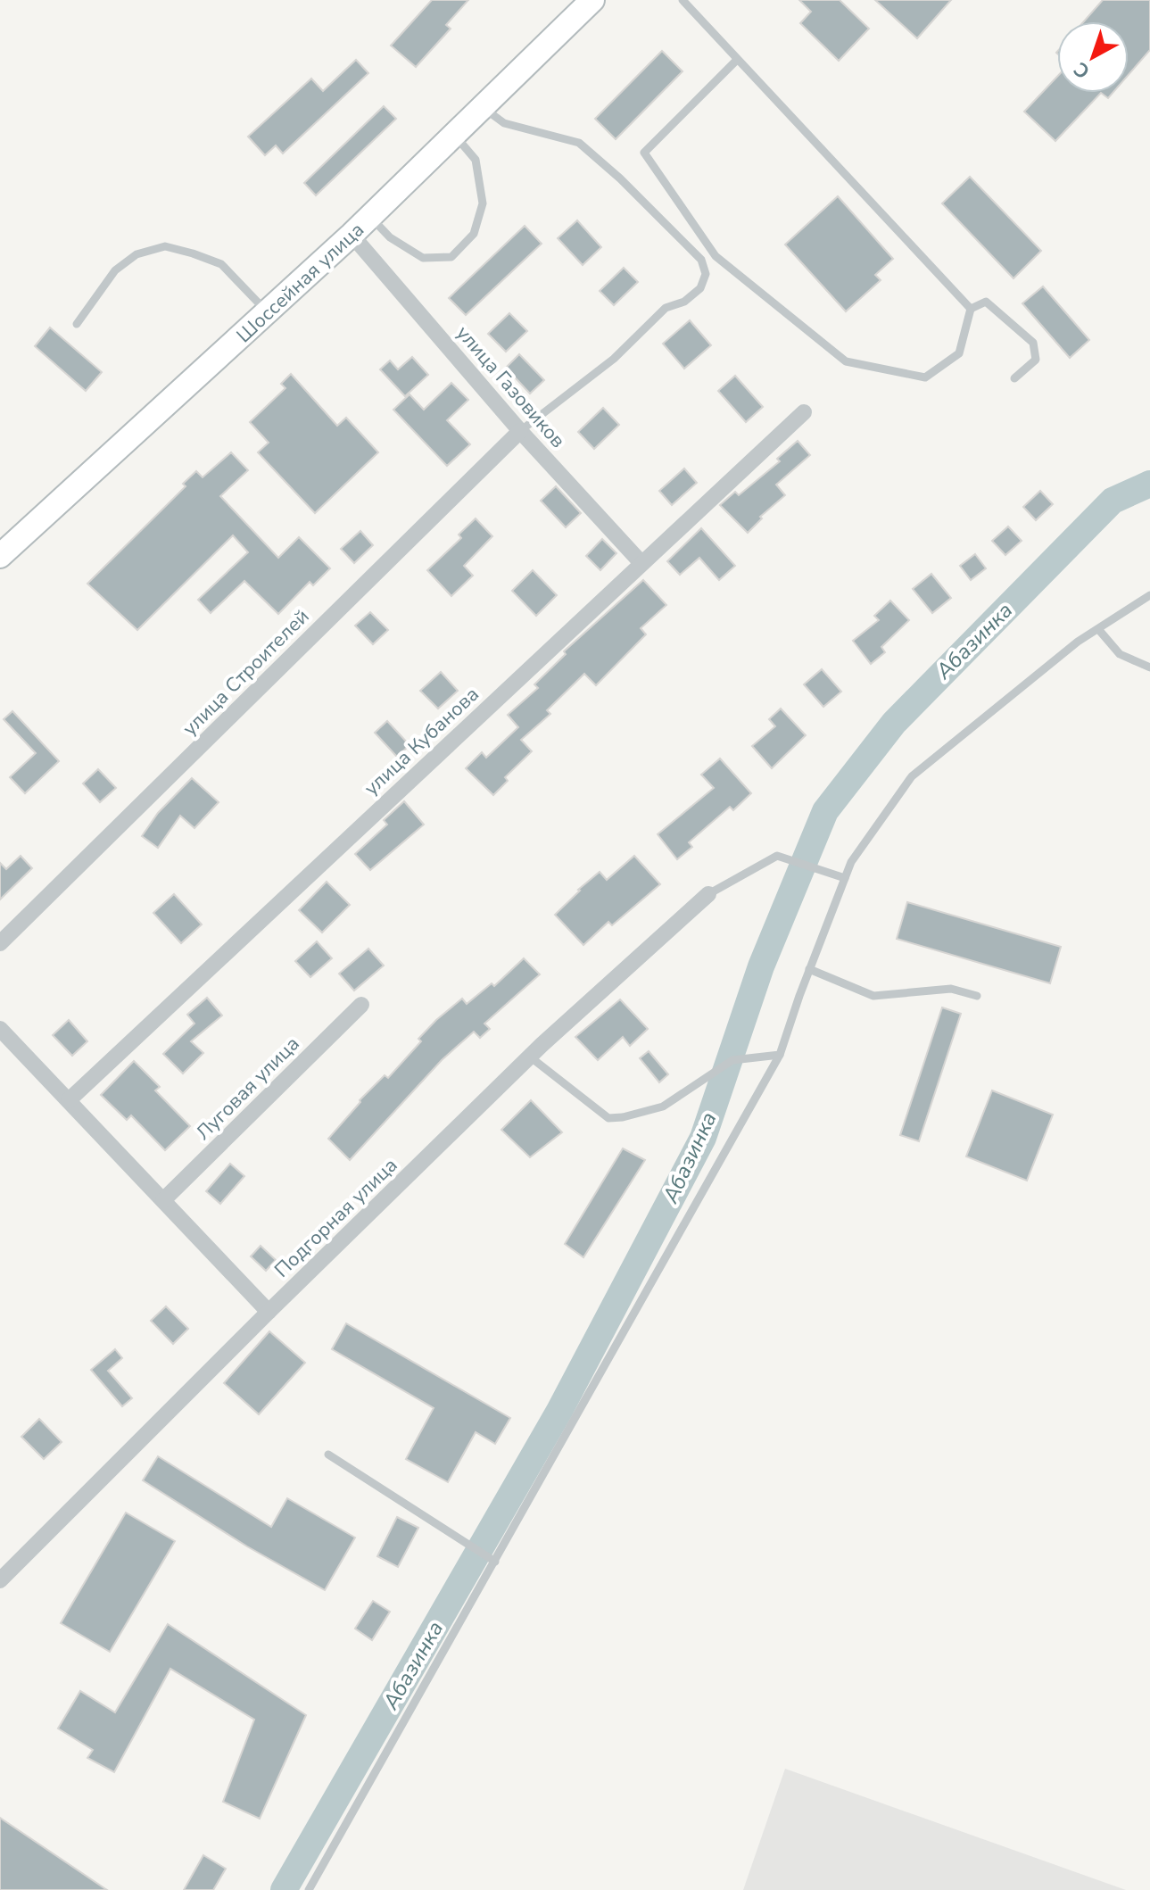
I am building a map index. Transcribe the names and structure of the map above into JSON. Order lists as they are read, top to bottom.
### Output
{
  "streets": {
    "main road": ["Шоссейная улица"],
    "street": [
      "улица Газовиков",
      "улица Строителей",
      "улица Кубанова",
      "Луговая улица",
      "Подгорная улица"
    ]
  },
  "crossings": [
    ["Шоссейная улица", "улица Газовиков"],
    ["улица Газовиков", "улица Строителей"],
    ["улица Газовиков", "улица Кубанова"]
  ],
  "water": ["Абазинка"],
  "north": "bottom left"
}
